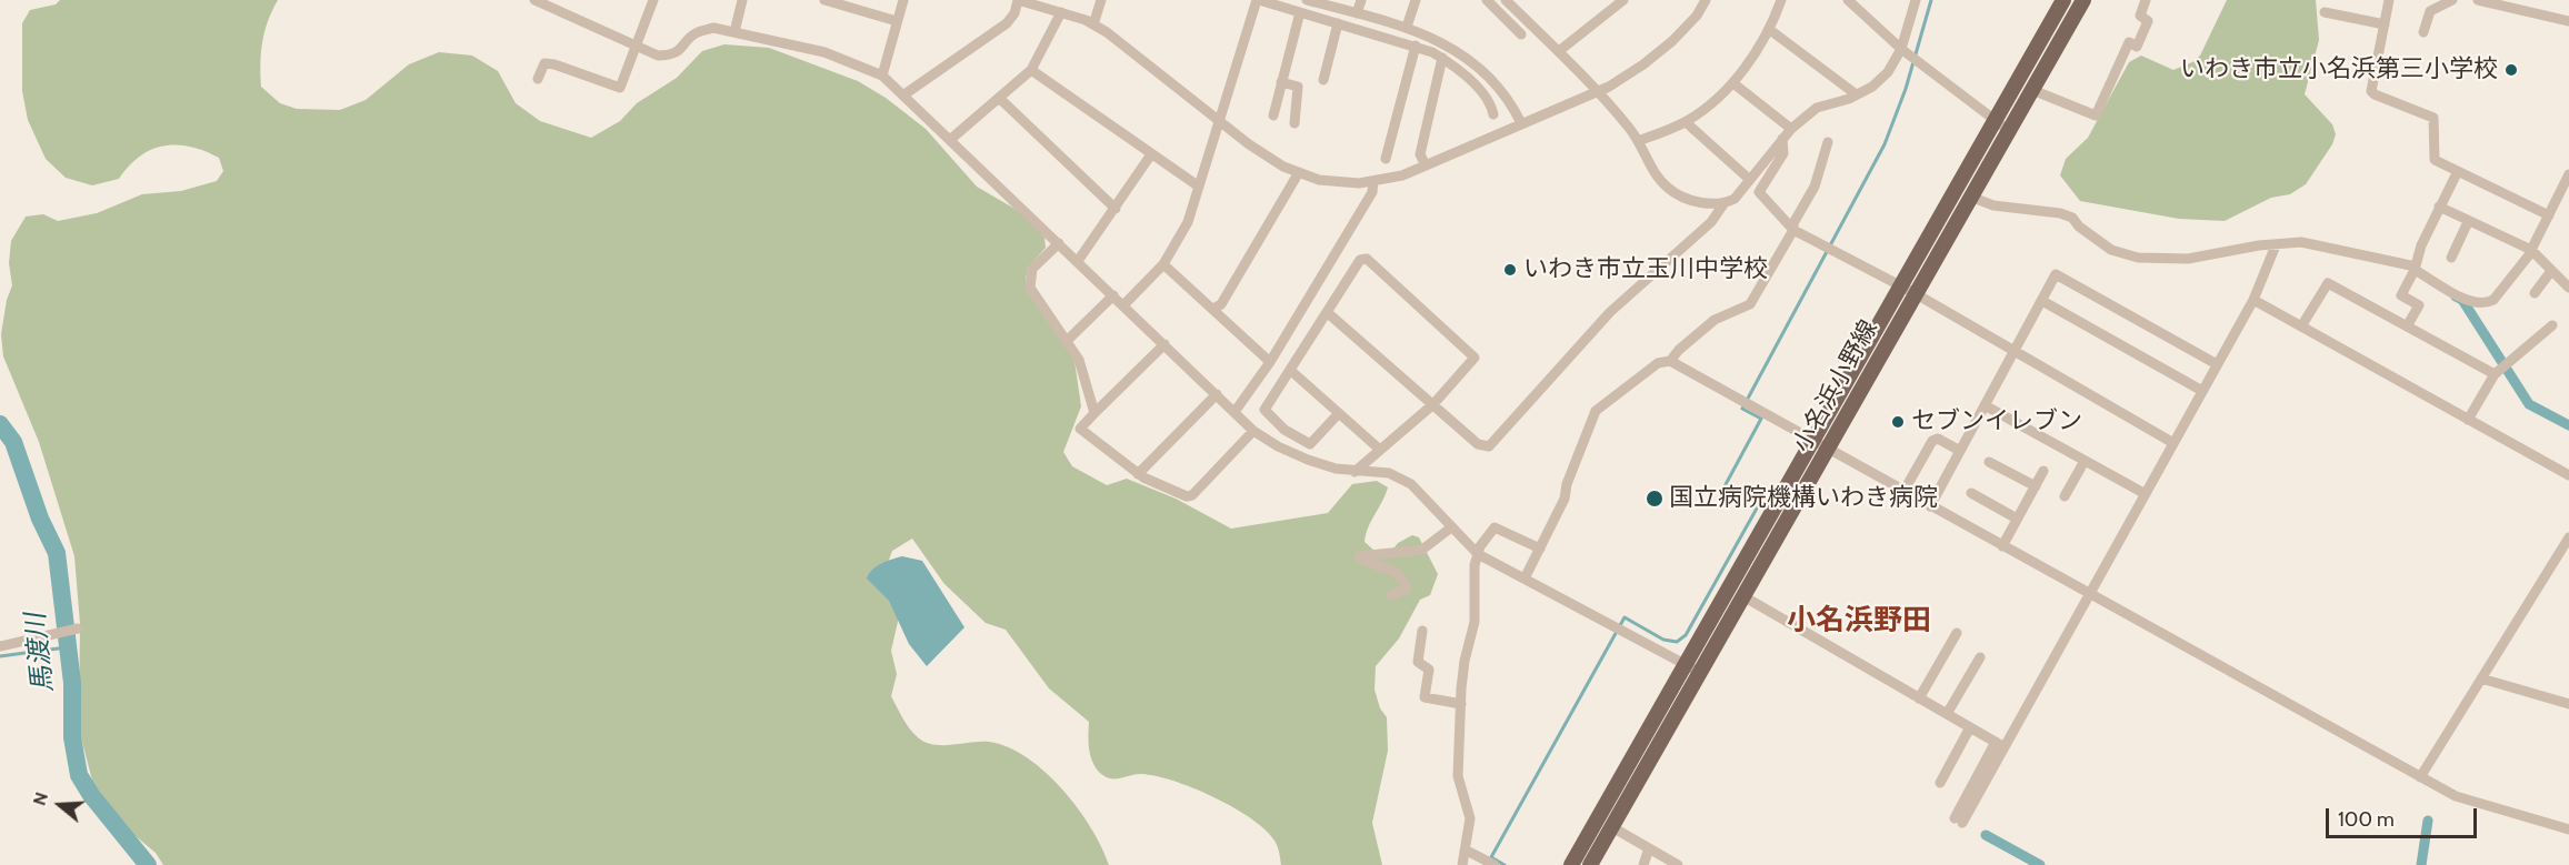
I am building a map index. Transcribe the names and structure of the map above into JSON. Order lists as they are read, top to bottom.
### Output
{
  "streets": {
    "main road": ["小名浜小野線"]
  },
  "districts": ["小名浜野田"],
  "water": ["馬渡川"],
  "places": [
    "いわき市立小名浜第三小学校",
    "いわき市立玉川中学校",
    "セブンイレブン",
    "国立病院機構いわき病院"
  ],
  "scale_bar": "100 m",
  "north": "left"
}
